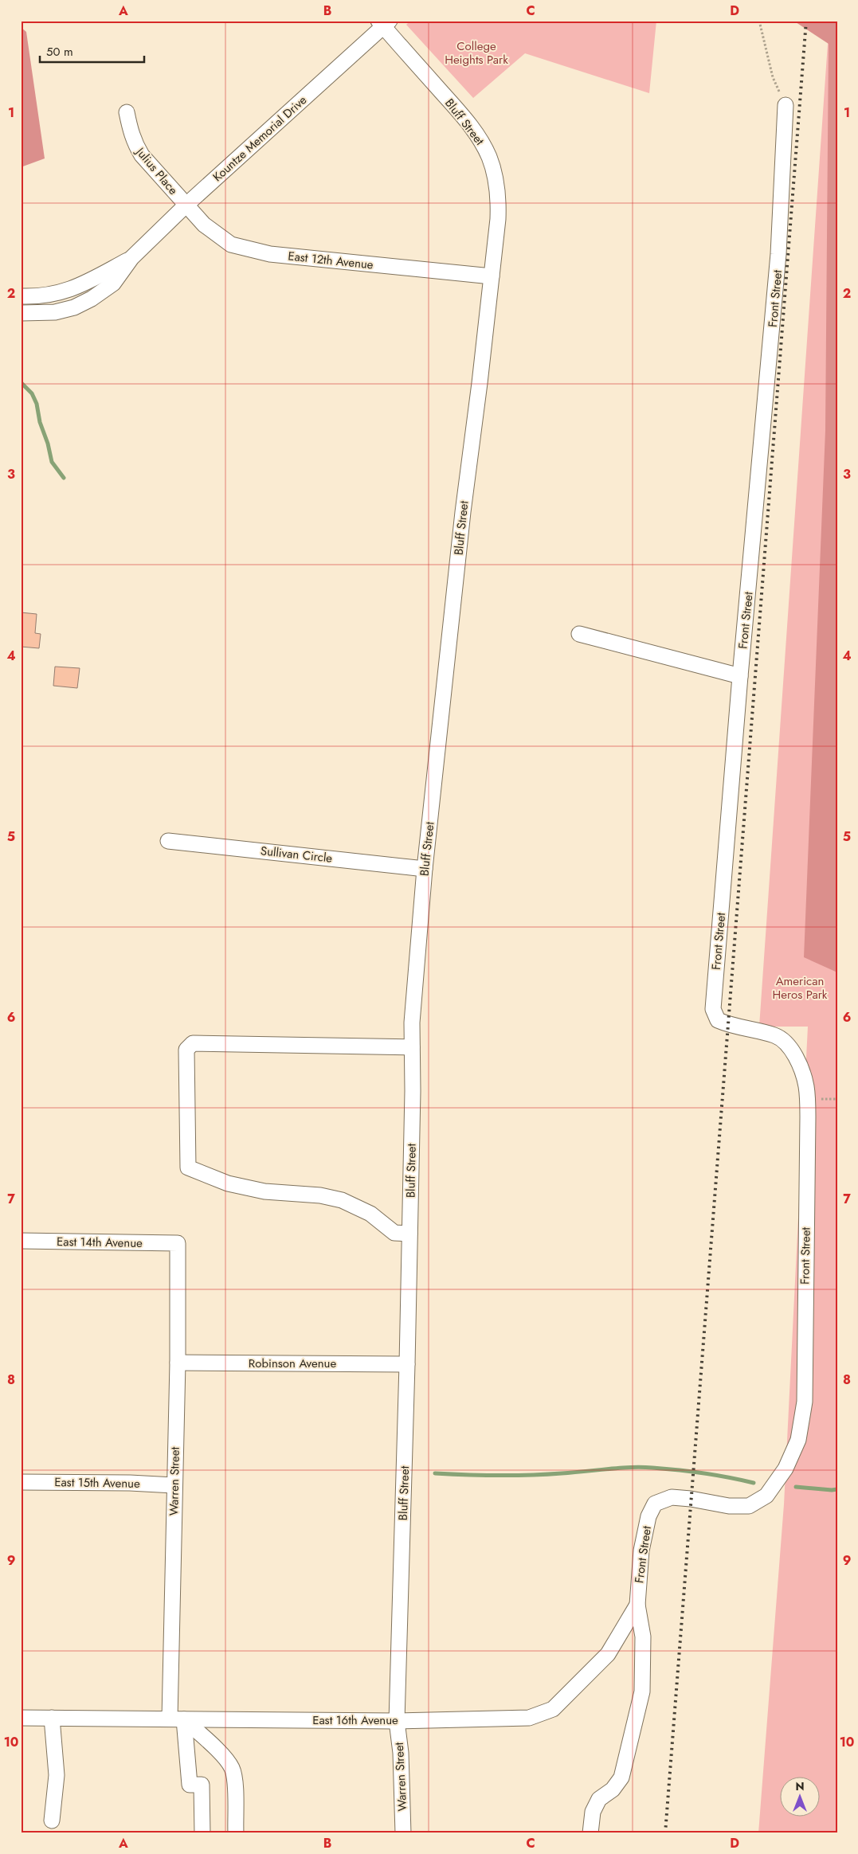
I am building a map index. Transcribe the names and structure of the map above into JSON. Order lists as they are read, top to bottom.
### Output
{
  "streets": {
    "street": [
      "Bluff Street",
      "Kountze Memorial Drive",
      "Julius Place",
      "East 12th Avenue",
      "Front Street",
      "Sullivan Circle",
      "East 14th Avenue",
      "Robinson Avenue",
      "Warren Street",
      "East 15th Avenue",
      "East 16th Avenue"
    ]
  },
  "crossings": [
    ["Bluff Street", "Kountze Memorial Drive"],
    ["Bluff Street", "East 12th Avenue"],
    ["Bluff Street", "Sullivan Circle"],
    ["Bluff Street", "Robinson Avenue"],
    ["Bluff Street", "Warren Street"],
    ["Bluff Street", "East 16th Avenue"],
    ["Kountze Memorial Drive", "Julius Place"],
    ["Kountze Memorial Drive", "East 12th Avenue"],
    ["Julius Place", "East 12th Avenue"],
    ["Front Street", "East 16th Avenue"],
    ["East 14th Avenue", "Warren Street"],
    ["Robinson Avenue", "Warren Street"],
    ["Warren Street", "East 15th Avenue"],
    ["Warren Street", "East 16th Avenue"]
  ],
  "parks": ["College Heights Park", "American Heros Park"],
  "scale_bar": "50 m",
  "north": "top",
  "grid": {
    "columns": [
      "A",
      "B",
      "C",
      "D"
    ],
    "rows": [
      "1",
      "2",
      "3",
      "4",
      "5",
      "6",
      "7",
      "8",
      "9",
      "10"
    ]
  }
}
